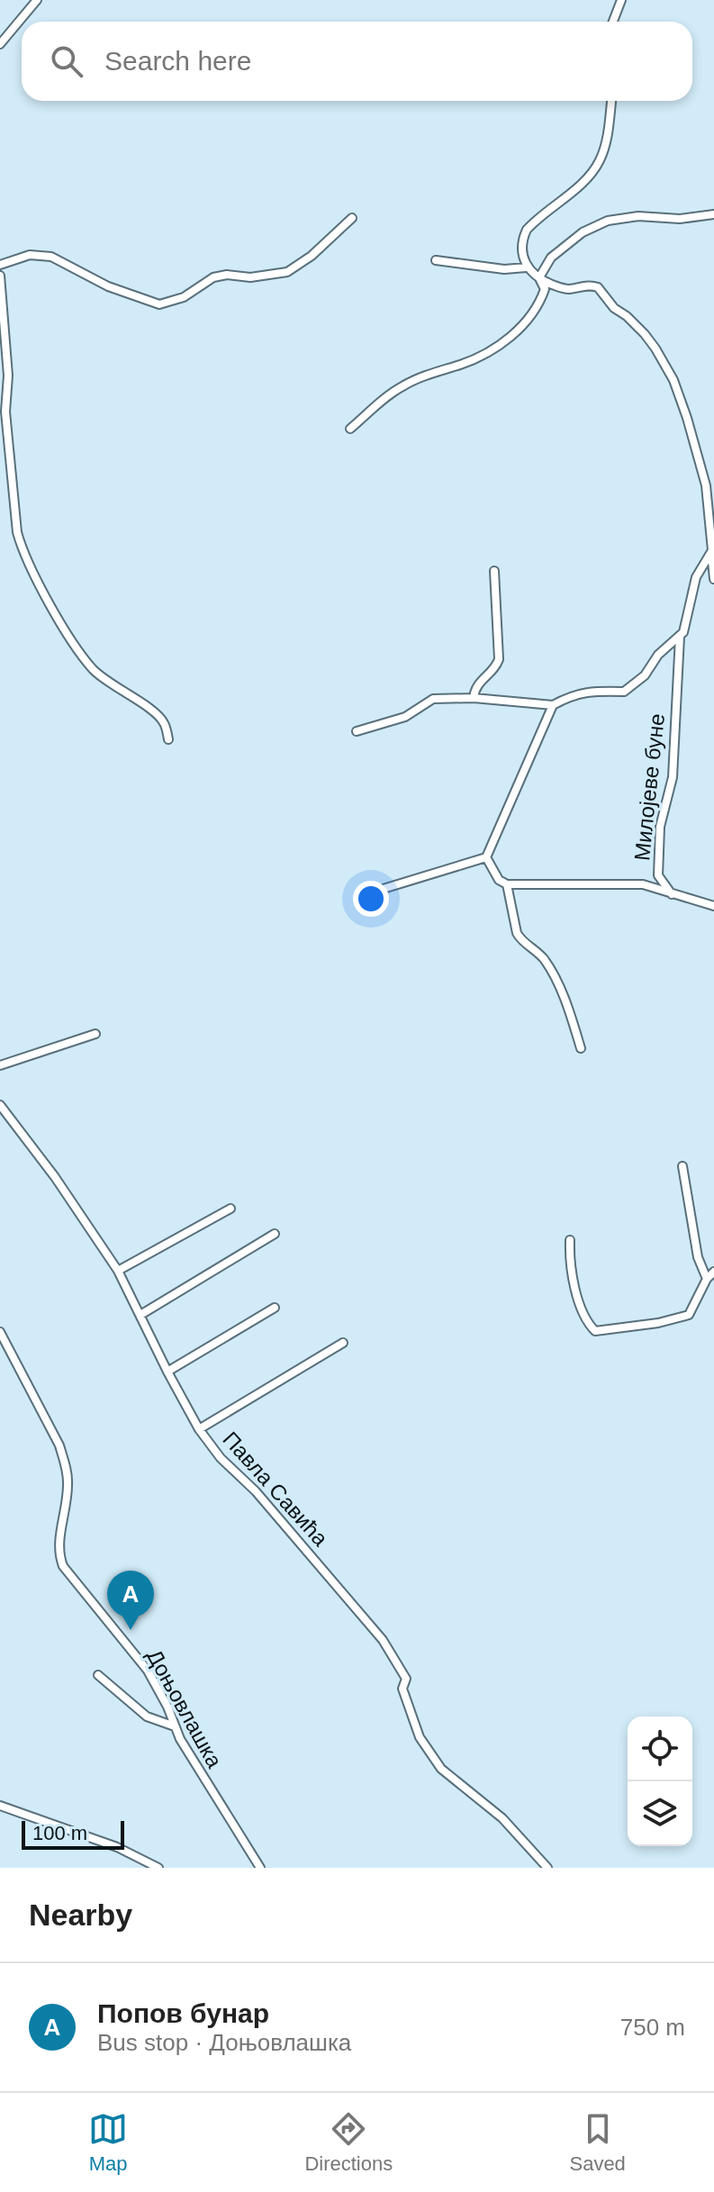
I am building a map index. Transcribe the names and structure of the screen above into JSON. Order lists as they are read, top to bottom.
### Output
{
  "streets": {
    "street": ["Милојеве буне", "Павла Савића", "Доњовлашка"]
  },
  "scale_bar": "100 m",
  "page": {
    "search": "Search here",
    "pins": "A",
    "scale": "100 m",
    "heading": "Nearby",
    "list": [
      {
        "mark": "A",
        "name": "Попов бунар",
        "note": "Bus stop · Доњовлашка",
        "value": "750 m"
      }
    ],
    "nav": ["Map", "Directions", "Saved"]
  }
}
